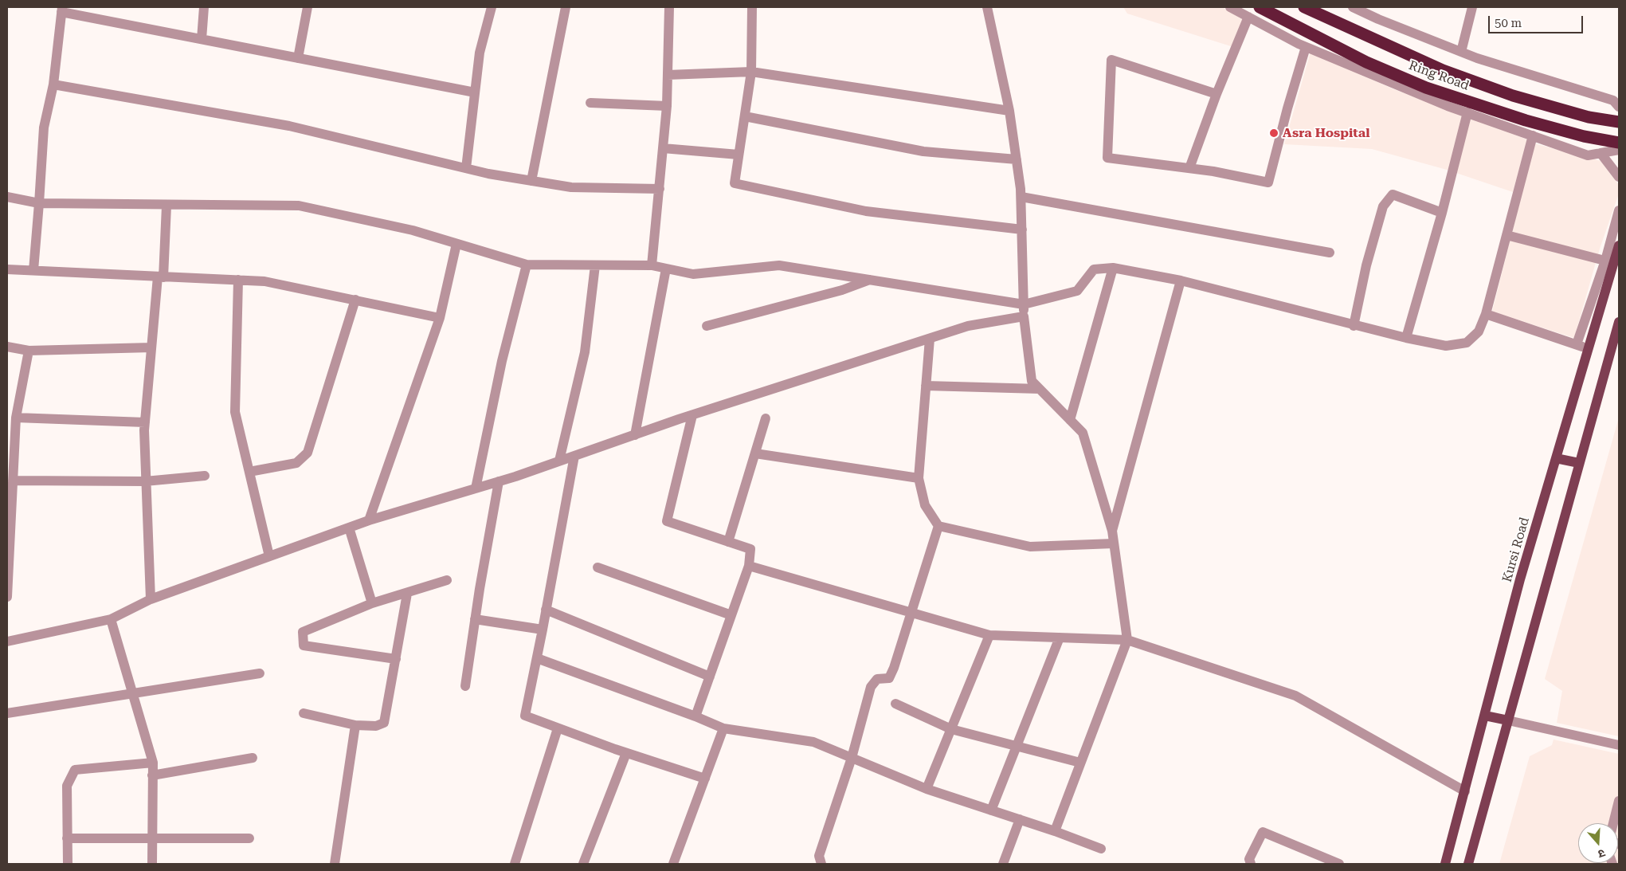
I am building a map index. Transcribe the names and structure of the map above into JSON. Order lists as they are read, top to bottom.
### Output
{
  "streets": {
    "highway": ["Ring Road"],
    "main road": ["Kursi Road"]
  },
  "places": ["Asra Hospital"],
  "scale_bar": "50 m",
  "north": "bottom"
}
